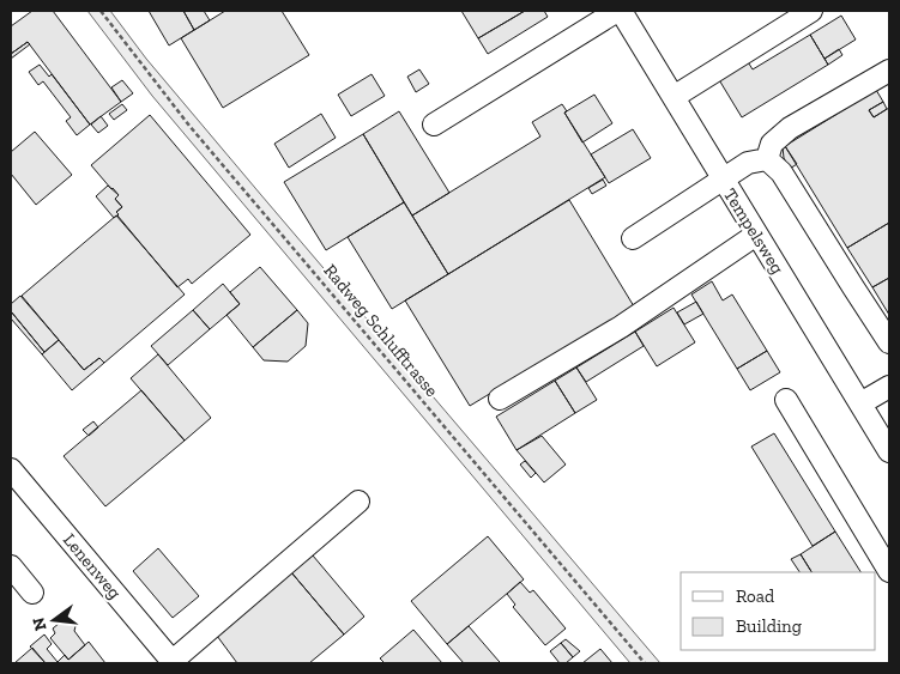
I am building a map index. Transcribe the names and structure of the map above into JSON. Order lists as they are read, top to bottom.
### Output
{
  "streets": {
    "street": ["Tempelsweg", "Lenenweg"],
    "path": ["Radweg Schlufftrasse"]
  },
  "legend": ["Road", "Building"],
  "north": "left"
}
